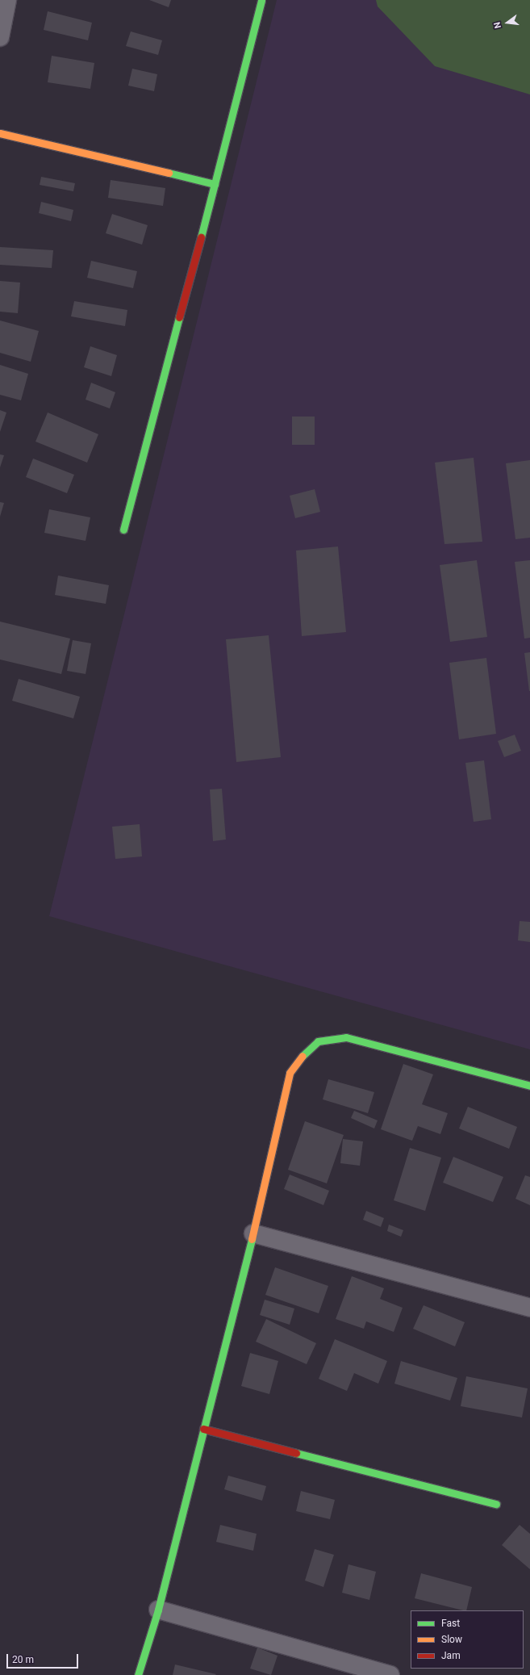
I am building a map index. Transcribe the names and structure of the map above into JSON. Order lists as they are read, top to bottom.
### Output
{
  "legend": ["Fast", "Slow", "Jam"],
  "scale_bar": "20 m",
  "north": "left"
}
